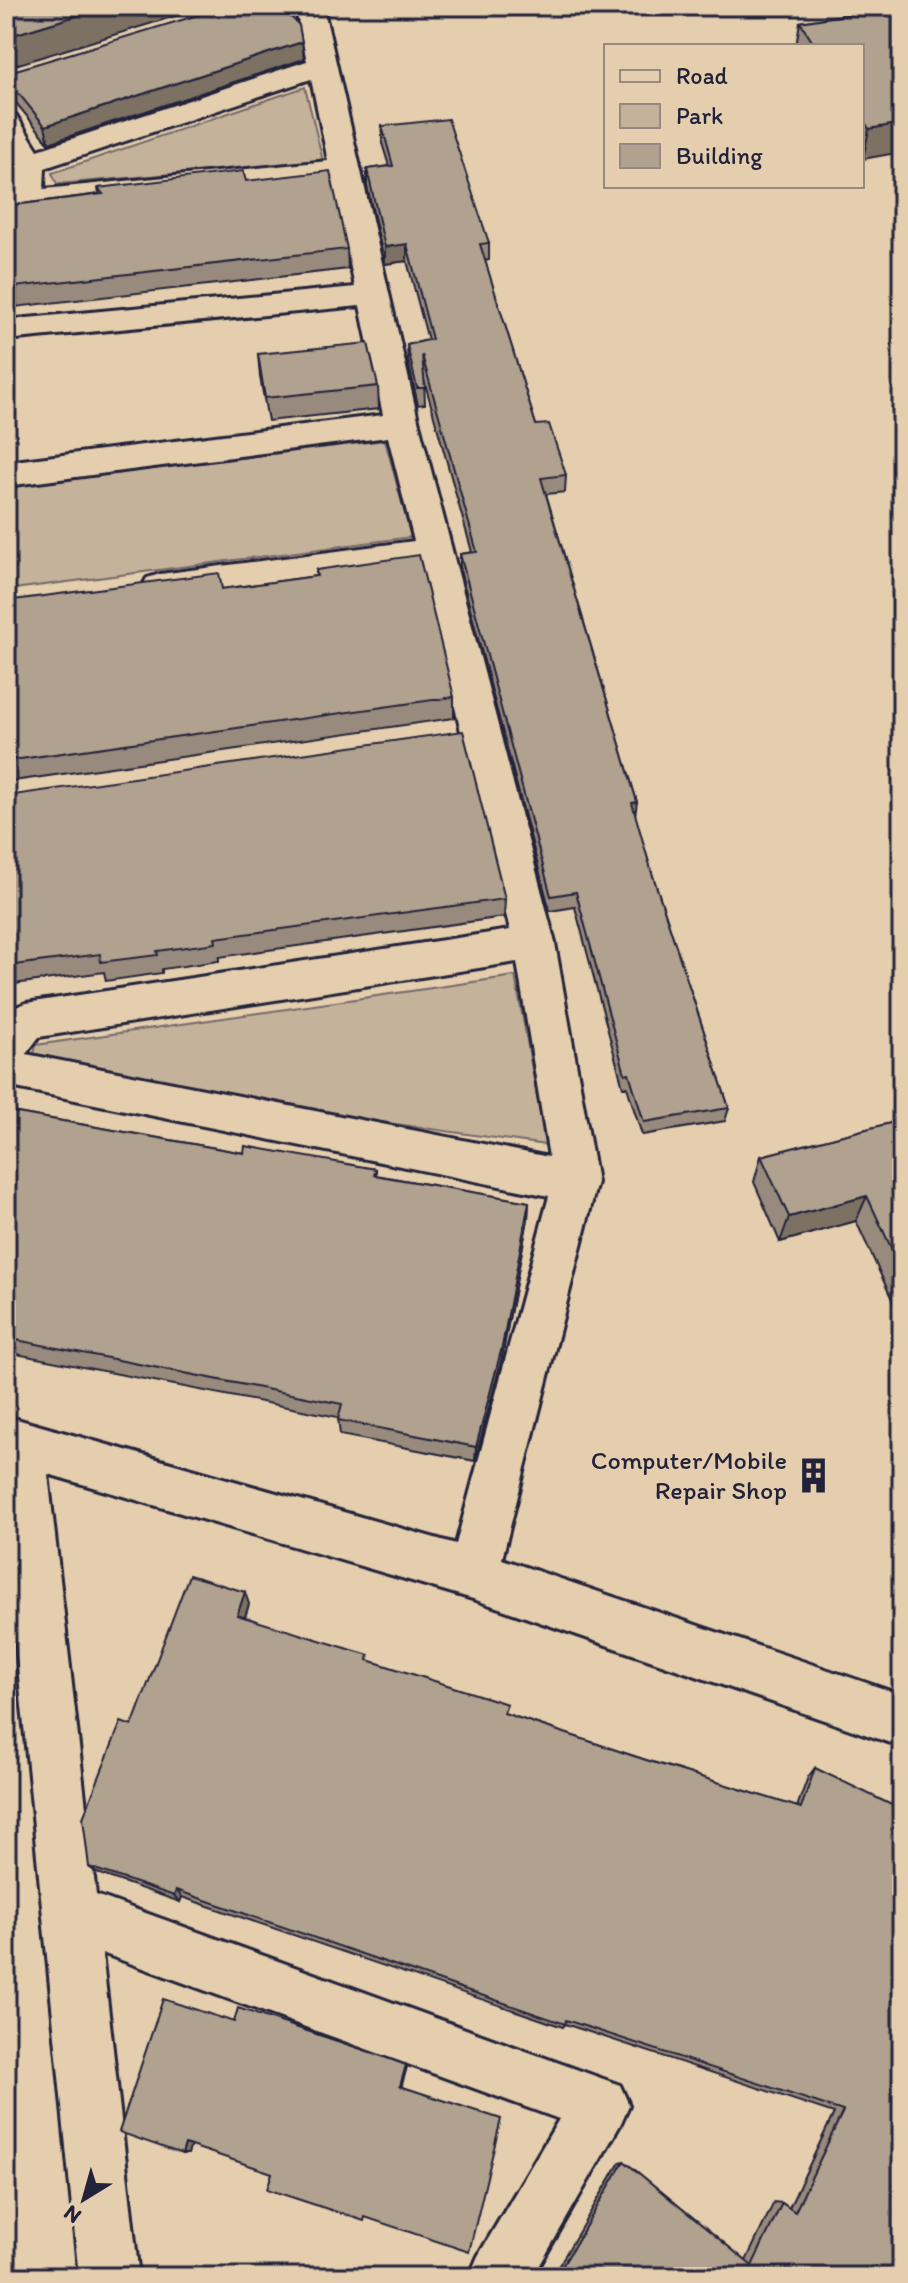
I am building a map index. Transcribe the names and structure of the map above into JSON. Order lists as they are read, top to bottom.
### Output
{
  "places": {
    "building": ["Computer/Mobile Repair Shop"]
  },
  "legend": ["Road", "Park", "Building"],
  "north": "bottom left"
}
